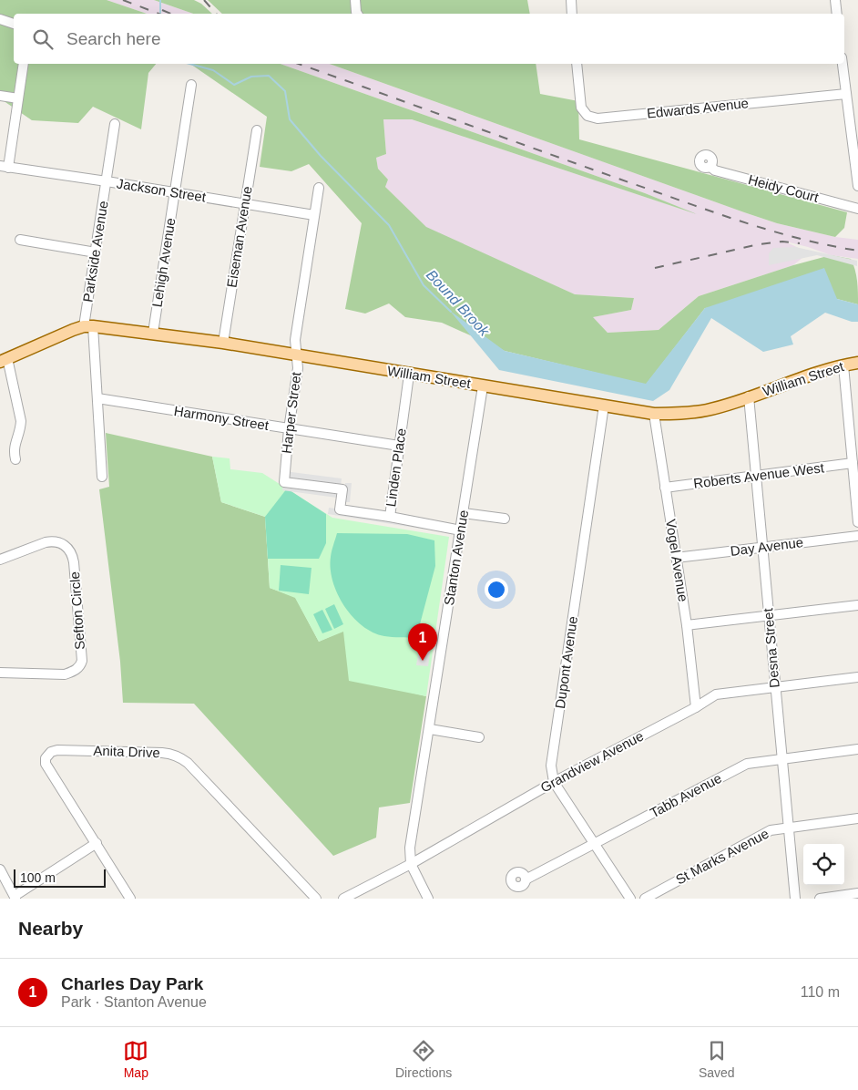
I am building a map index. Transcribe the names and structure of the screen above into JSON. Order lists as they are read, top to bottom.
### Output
{
  "streets": {
    "main road": ["William Street"],
    "street": [
      "Edwards Avenue",
      "Heidy Court",
      "Jackson Street",
      "Eiseman Avenue",
      "Parkside Avenue",
      "Lehigh Avenue",
      "Harper Street",
      "Harmony Street",
      "Linden Place",
      "Roberts Avenue West",
      "Day Avenue",
      "Stanton Avenue",
      "Vogel Avenue",
      "Sefton Circle",
      "Desna Street",
      "Dupont Avenue",
      "Anita Drive",
      "Grandview Avenue",
      "Tabb Avenue",
      "St Marks Avenue"
    ]
  },
  "crossings": [
    ["Jackson Street", "Eiseman Avenue"],
    ["Jackson Street", "Parkside Avenue"],
    ["Jackson Street", "Lehigh Avenue"],
    ["Jackson Street", "Harper Street"],
    ["Eiseman Avenue", "William Street"],
    ["Parkside Avenue", "William Street"],
    ["Parkside Avenue", "Harmony Street"],
    ["Lehigh Avenue", "William Street"],
    ["William Street", "Harper Street"],
    ["William Street", "Linden Place"],
    ["William Street", "Stanton Avenue"],
    ["William Street", "Vogel Avenue"],
    ["William Street", "Desna Street"],
    ["William Street", "Dupont Avenue"],
    ["Harper Street", "Harmony Street"],
    ["Harper Street", "Linden Place"],
    ["Harmony Street", "Linden Place"],
    ["Linden Place", "Stanton Avenue"],
    ["Roberts Avenue West", "Vogel Avenue"],
    ["Roberts Avenue West", "Desna Street"],
    ["Day Avenue", "Vogel Avenue"],
    ["Day Avenue", "Desna Street"],
    ["Stanton Avenue", "Grandview Avenue"],
    ["Vogel Avenue", "Grandview Avenue"],
    ["Desna Street", "Grandview Avenue"],
    ["Desna Street", "Tabb Avenue"],
    ["Desna Street", "St Marks Avenue"],
    ["Dupont Avenue", "Grandview Avenue"],
    ["Dupont Avenue", "Tabb Avenue"]
  ],
  "water": ["Bound Brook"],
  "scale_bar": "100 m",
  "page": {
    "search": "Search here",
    "pins": "1",
    "scale": "100 m",
    "heading": "Nearby",
    "list": [
      {
        "mark": "1",
        "name": "Charles Day Park",
        "note": "Park · Stanton Avenue",
        "value": "110 m"
      }
    ],
    "nav": ["Map", "Directions", "Saved"]
  }
}
